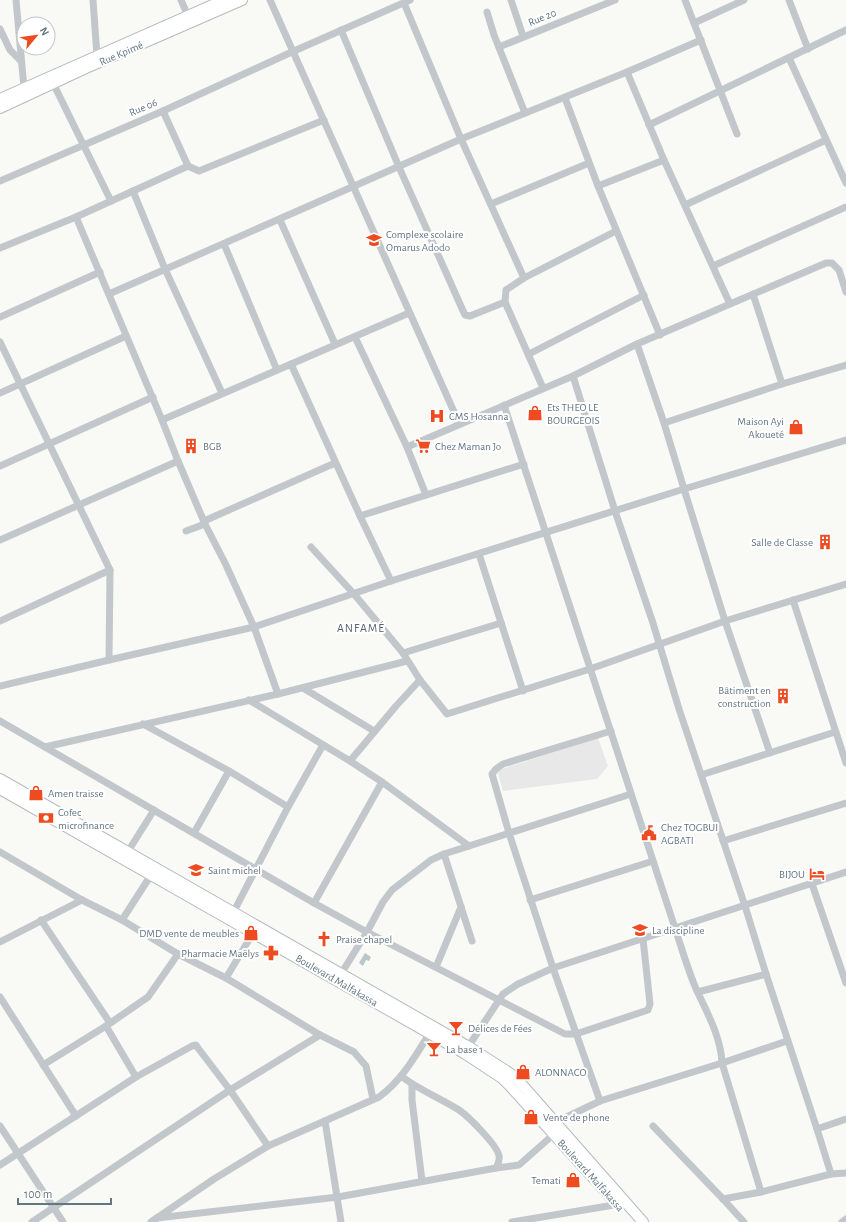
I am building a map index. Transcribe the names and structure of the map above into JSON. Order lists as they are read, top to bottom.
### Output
{
  "streets": {
    "main road": ["Rue Kpimé", "Boulevard Malfakassa"],
    "street": ["Rue 20", "Rue 06"]
  },
  "districts": ["ANFAMÉ"],
  "places": {
    "school or university": ["Complexe scolaire Omarus Adodo", "Saint michel", "La discipline"],
    "shop": [
      "Ets THEO LE BOURGEOIS",
      "Maison Ayi Akoueté",
      "Amen traisse",
      "DMD vente de meubles",
      "ALONNACO",
      "Vente de phone",
      "Temati"
    ],
    "hospital": ["CMS Hosanna"],
    "building": ["BGB", "Salle de Classe", "Bâtiment en construction"],
    "supermarket": ["Chez Maman Jo"],
    "bank": ["Cofec microfinance"],
    "public building": ["Chez TOGBUI AGBATI"],
    "hotel": ["BIJOU"],
    "church": ["Praise chapel"],
    "pharmacy": ["Pharmacie Maëlys"],
    "bar": ["Délices de Fées", "La base 1"]
  },
  "scale_bar": "100 m",
  "north": "top right"
}
